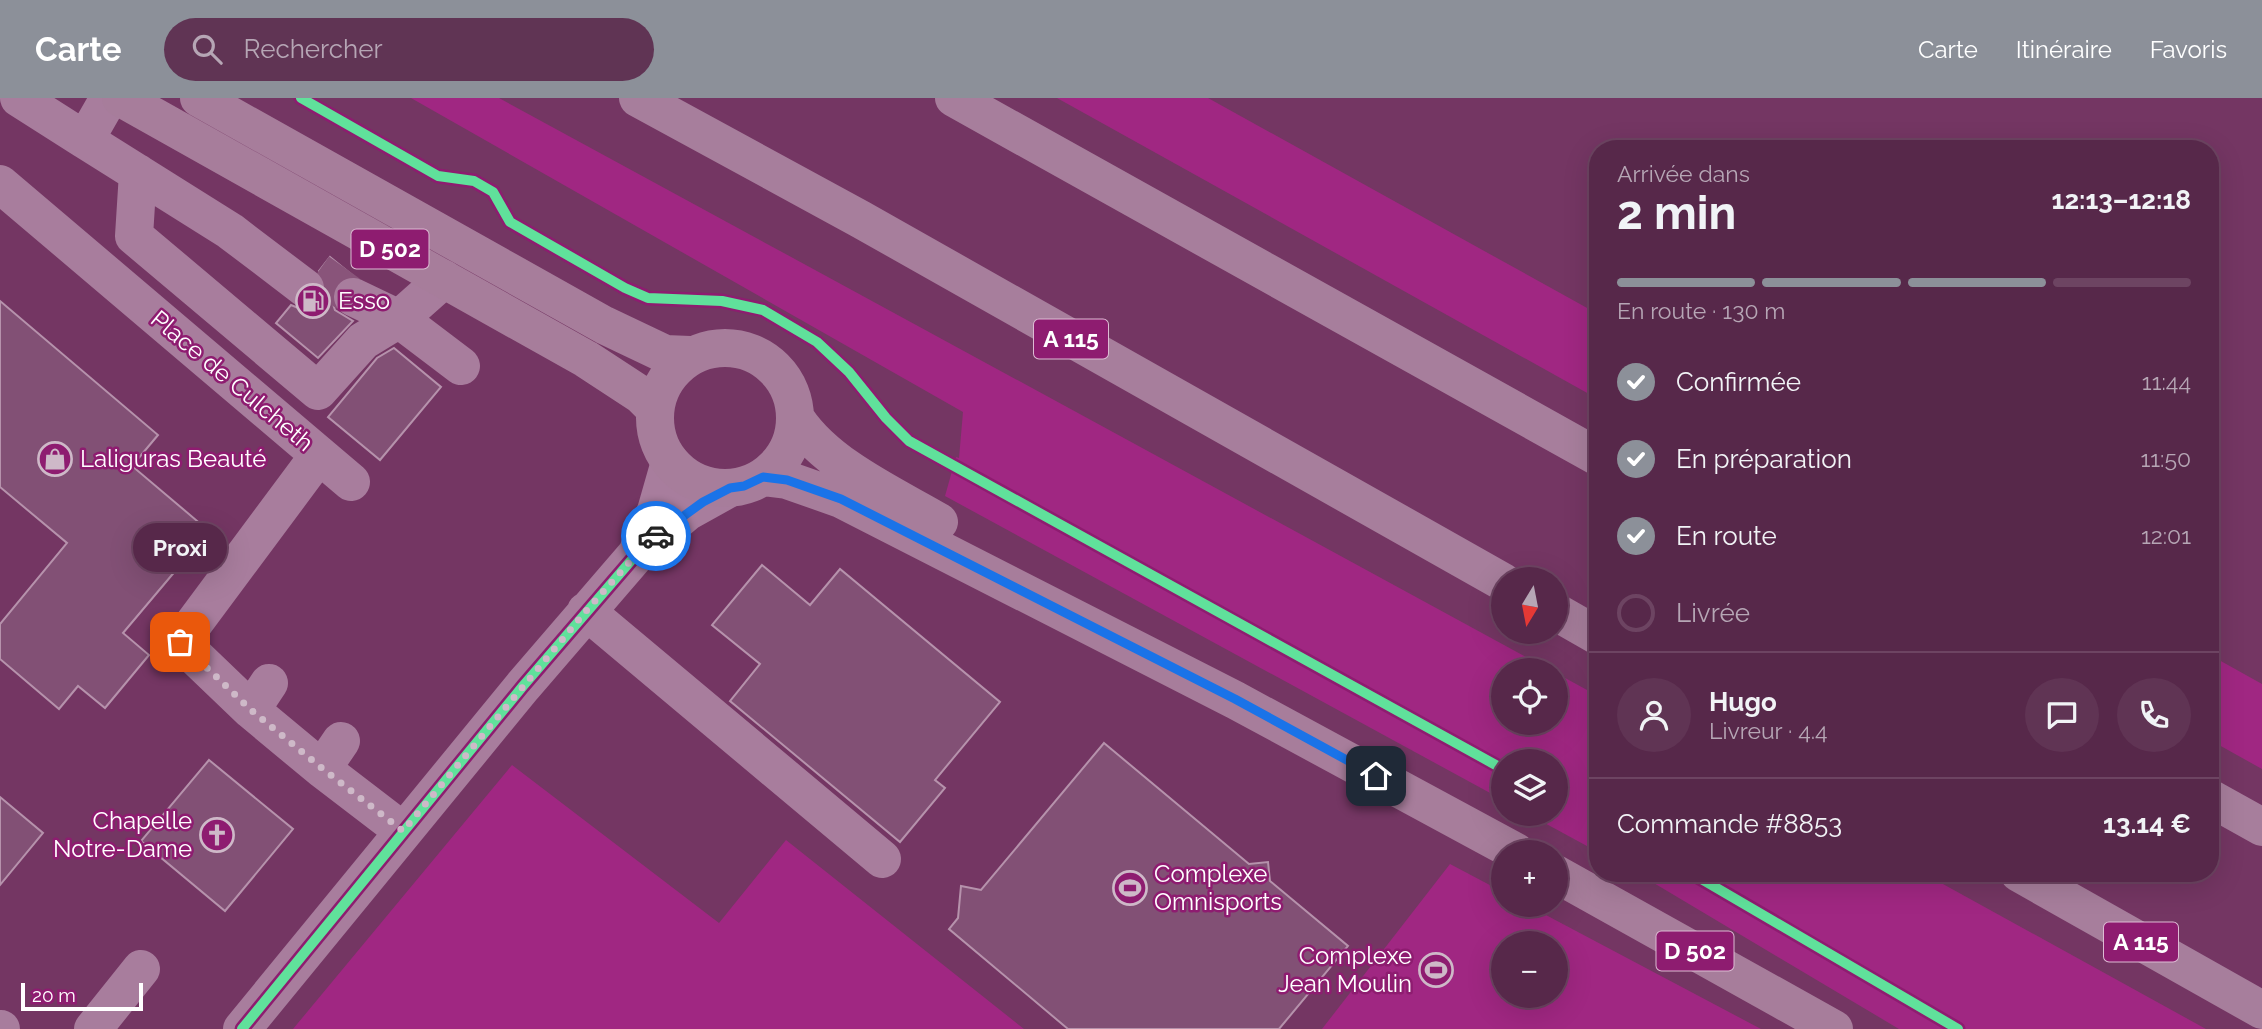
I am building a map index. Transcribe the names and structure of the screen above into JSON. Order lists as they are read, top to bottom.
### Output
{
  "streets": {
    "highway": ["A 115"],
    "main road": ["D 502"],
    "street": ["Place de Culcheth"]
  },
  "places": {
    "fuel station": ["Esso"],
    "shop": ["Laliguras Beauté"],
    "other": ["Proxi"],
    "church": ["Chapelle Notre-Dame"],
    "sports": ["Complexe Omnisports", "Complexe Jean Moulin"]
  },
  "scale_bar": "20 m",
  "north": "bottom",
  "page": {
    "header": "Carte",
    "search": "Rechercher",
    "nav": ["Carte", "Itinéraire", "Favoris"],
    "heading": ["2 min", "Arrivée dans", "12:13–12:18"],
    "panel": [
      "Hugo",
      "Livreur · 4.4",
      "Commande #8853",
      "13.14 €"
    ],
    "bar": "En route · 130 m",
    "list": [
      ["Confirmée", "11:44"],
      ["En préparation", "11:50"],
      ["En route", "12:01"],
      "Livrée"
    ],
    "bubble": "Proxi",
    "map_buttons": ["+", "−"],
    "scale": "20 m"
  }
}
